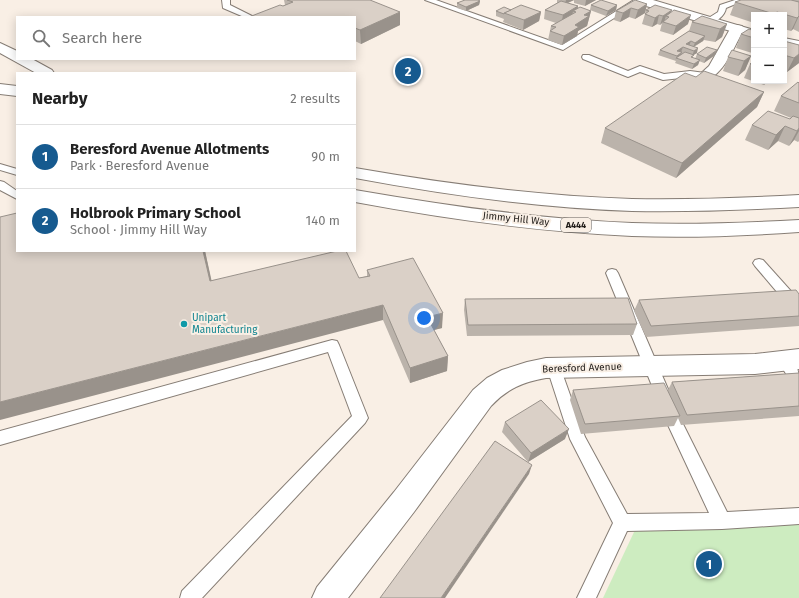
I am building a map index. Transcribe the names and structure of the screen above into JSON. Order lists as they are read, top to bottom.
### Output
{
  "streets": {
    "main road": ["Jimmy Hill Way", "A444", "Beresford Avenue"]
  },
  "places": ["Unipart Manufacturing"],
  "page": {
    "map_buttons": ["+", "−"],
    "search": "Search here",
    "pins": ["2", "1"],
    "heading": ["Nearby", "2 results"],
    "list": [
      {
        "mark": "1",
        "name": "Beresford Avenue Allotments",
        "note": "Park · Beresford Avenue",
        "value": "90 m"
      },
      {
        "mark": "2",
        "name": "Holbrook Primary School",
        "note": "School · Jimmy Hill Way",
        "value": "140 m"
      }
    ]
  }
}
